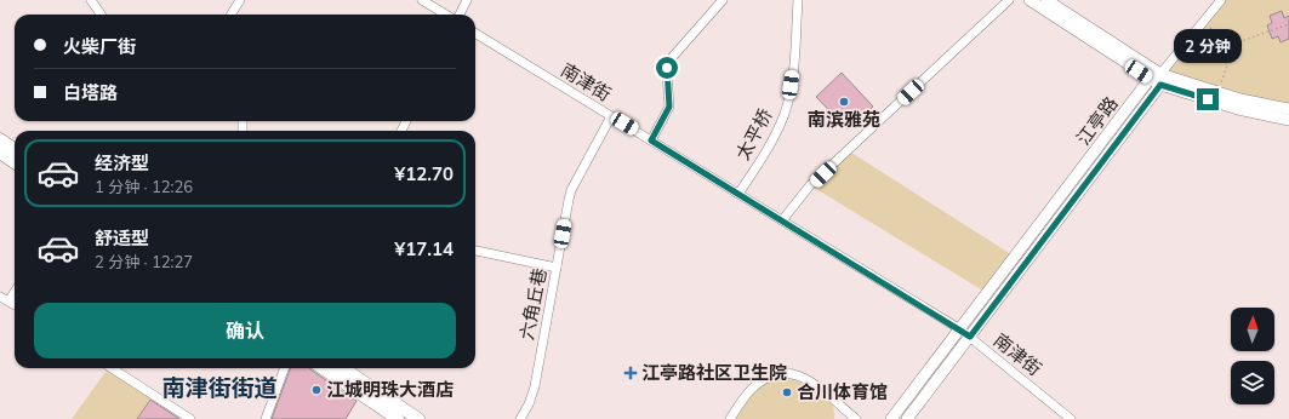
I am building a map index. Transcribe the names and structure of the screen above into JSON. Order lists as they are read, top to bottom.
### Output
{
  "streets": {
    "street": [
      "南津街",
      "江亭路",
      "太平桥",
      "六角丘巷"
    ]
  },
  "crossings": [
    ["南津街", "江亭路"],
    ["南津街", "太平桥"],
    ["南津街", "六角丘巷"]
  ],
  "districts": ["南津街街道"],
  "places": {
    "other": ["南滨雅苑", "江城明珠大酒店", "合川体育馆"],
    "health": ["江亭路社区卫生院"]
  },
  "north": "top",
  "page": {
    "banner": ["火柴厂街", "白塔路"],
    "bubble": "2 分钟",
    "list": [
      {
        "name": "经济型",
        "note": "1 分钟 · 12:26",
        "value": "¥12.70"
      },
      {
        "name": "舒适型",
        "note": "2 分钟 · 12:27",
        "value": "¥17.14"
      }
    ],
    "buttons": "确认"
  }
}
